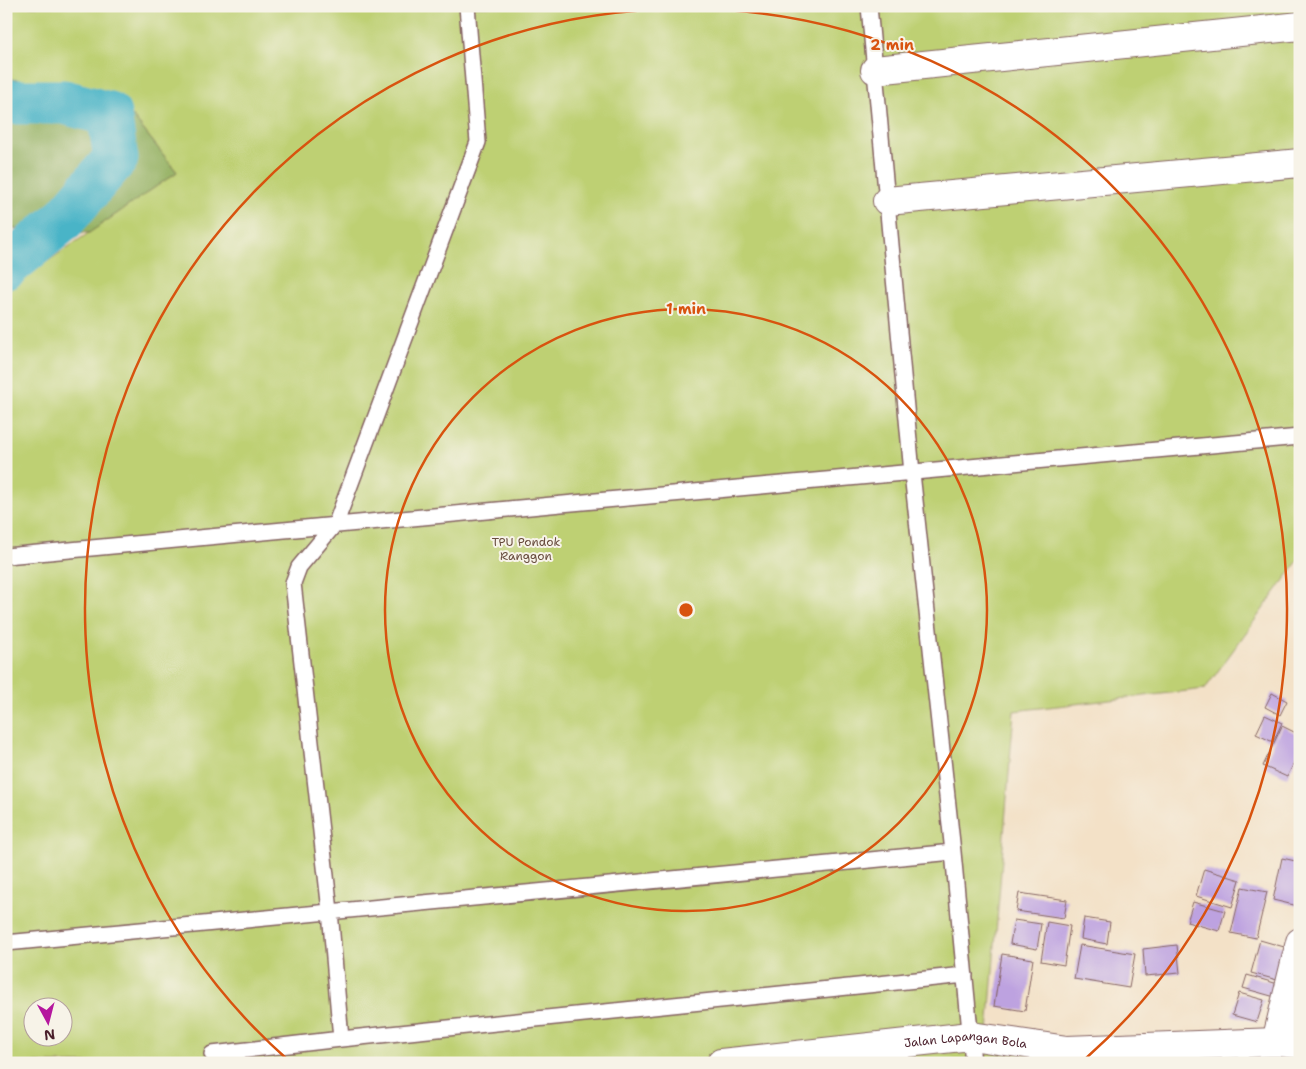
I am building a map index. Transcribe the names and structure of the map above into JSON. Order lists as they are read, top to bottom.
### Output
{
  "streets": {
    "street": ["Jalan Lapangan Bola"]
  },
  "parks": ["TPU Pondok Ranggon"],
  "north": "bottom",
  "rings": ["2 min", "1 min"]
}
